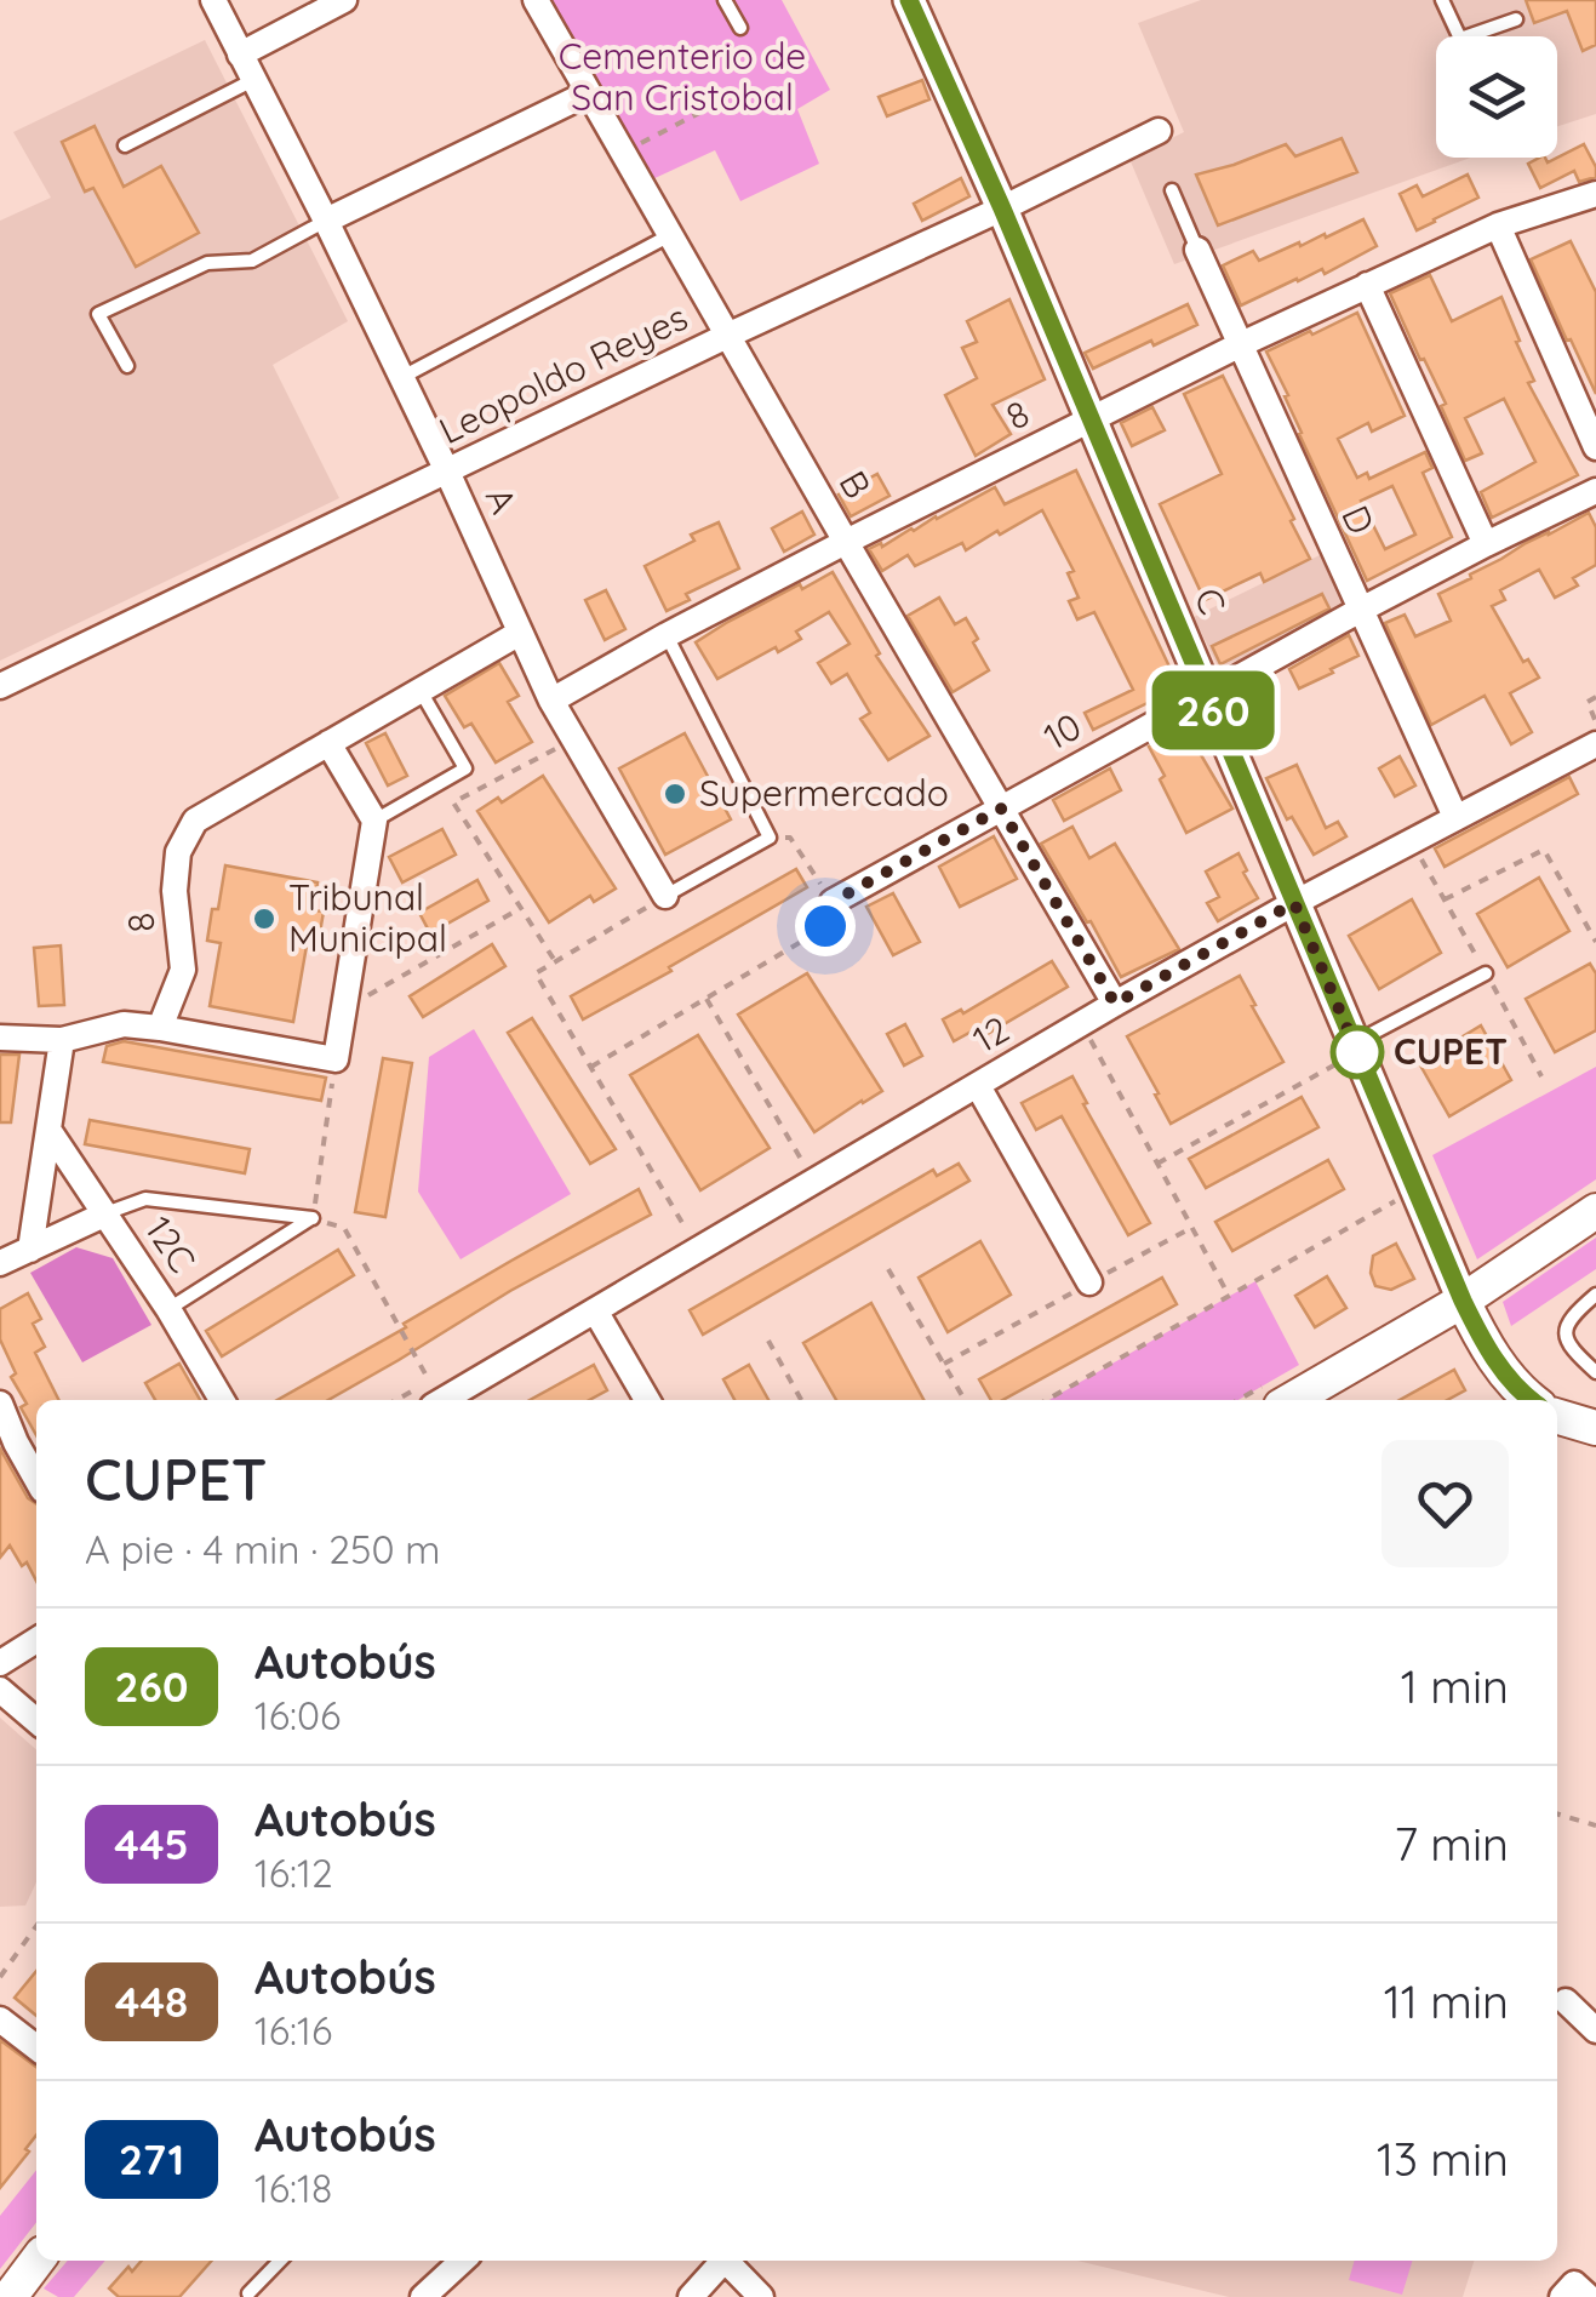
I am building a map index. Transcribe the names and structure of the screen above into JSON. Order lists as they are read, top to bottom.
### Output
{
  "streets": {
    "street": [
      "Leopoldo Reyes",
      "8",
      "B",
      "A",
      "D",
      "C",
      "10",
      "12",
      "12C"
    ]
  },
  "crossings": [
    ["Leopoldo Reyes", "B"],
    ["Leopoldo Reyes", "A"],
    ["Leopoldo Reyes", "C"],
    ["8", "B"],
    ["8", "A"],
    ["8", "D"],
    ["8", "C"],
    ["B", "10"],
    ["B", "12"],
    ["D", "10"],
    ["D", "12"],
    ["C", "10"],
    ["C", "12"]
  ],
  "parks": ["Cementerio de San Cristobal"],
  "places": ["Supermercado", "Tribunal Municipal", "CUPET"],
  "lines": ["bus line 260"],
  "page": {
    "on_map": "260",
    "heading": ["CUPET", "A pie · 4 min · 250 m"],
    "list": [
      {
        "mark": "260",
        "name": "Autobús",
        "note": "16:06",
        "value": "1 min"
      },
      {
        "mark": "445",
        "name": "Autobús",
        "note": "16:12",
        "value": "7 min"
      },
      {
        "mark": "448",
        "name": "Autobús",
        "note": "16:16",
        "value": "11 min"
      },
      {
        "mark": "271",
        "name": "Autobús",
        "note": "16:18",
        "value": "13 min"
      }
    ]
  }
}
